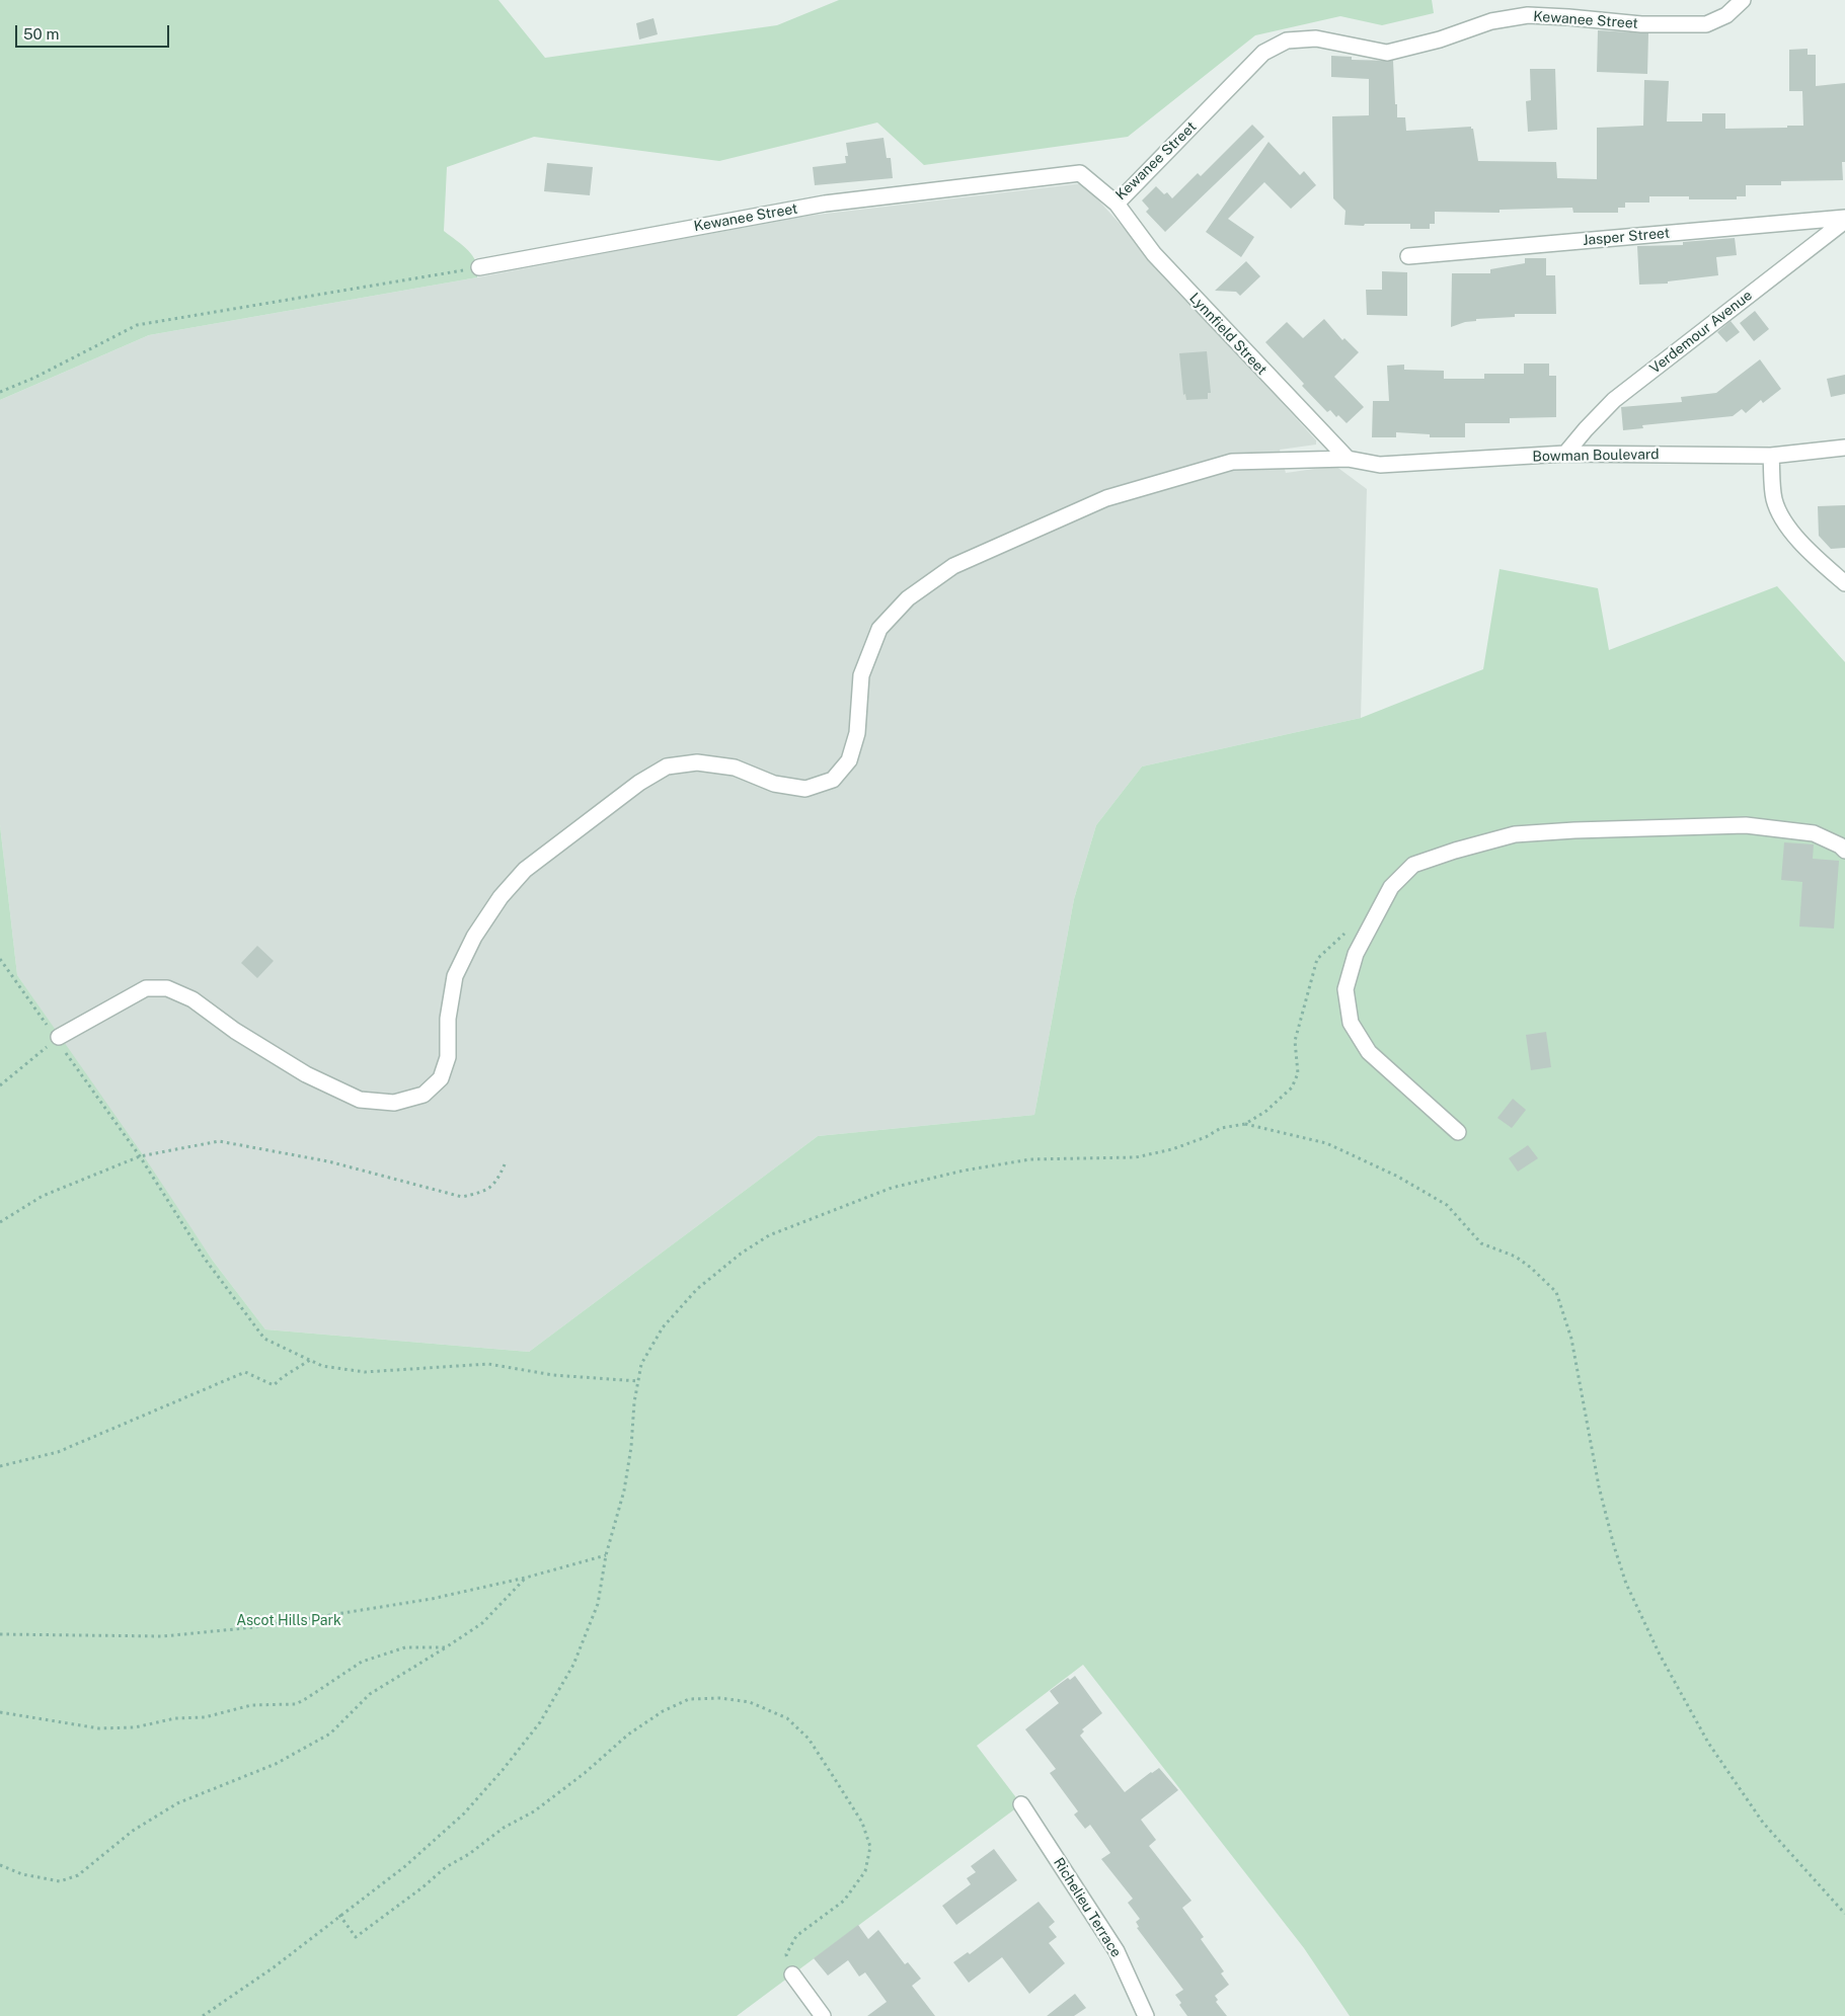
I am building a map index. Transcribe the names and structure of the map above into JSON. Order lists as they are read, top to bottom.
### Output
{
  "streets": {
    "street": [
      "Kewanee Street",
      "Jasper Street",
      "Verdemour Avenue",
      "Lynnfield Street",
      "Bowman Boulevard",
      "Richelieu Terrace"
    ]
  },
  "crossings": [
    ["Kewanee Street", "Lynnfield Street"],
    ["Jasper Street", "Verdemour Avenue"],
    ["Verdemour Avenue", "Bowman Boulevard"],
    ["Lynnfield Street", "Bowman Boulevard"]
  ],
  "parks": ["Ascot Hills Park"],
  "scale_bar": "50 m"
}
